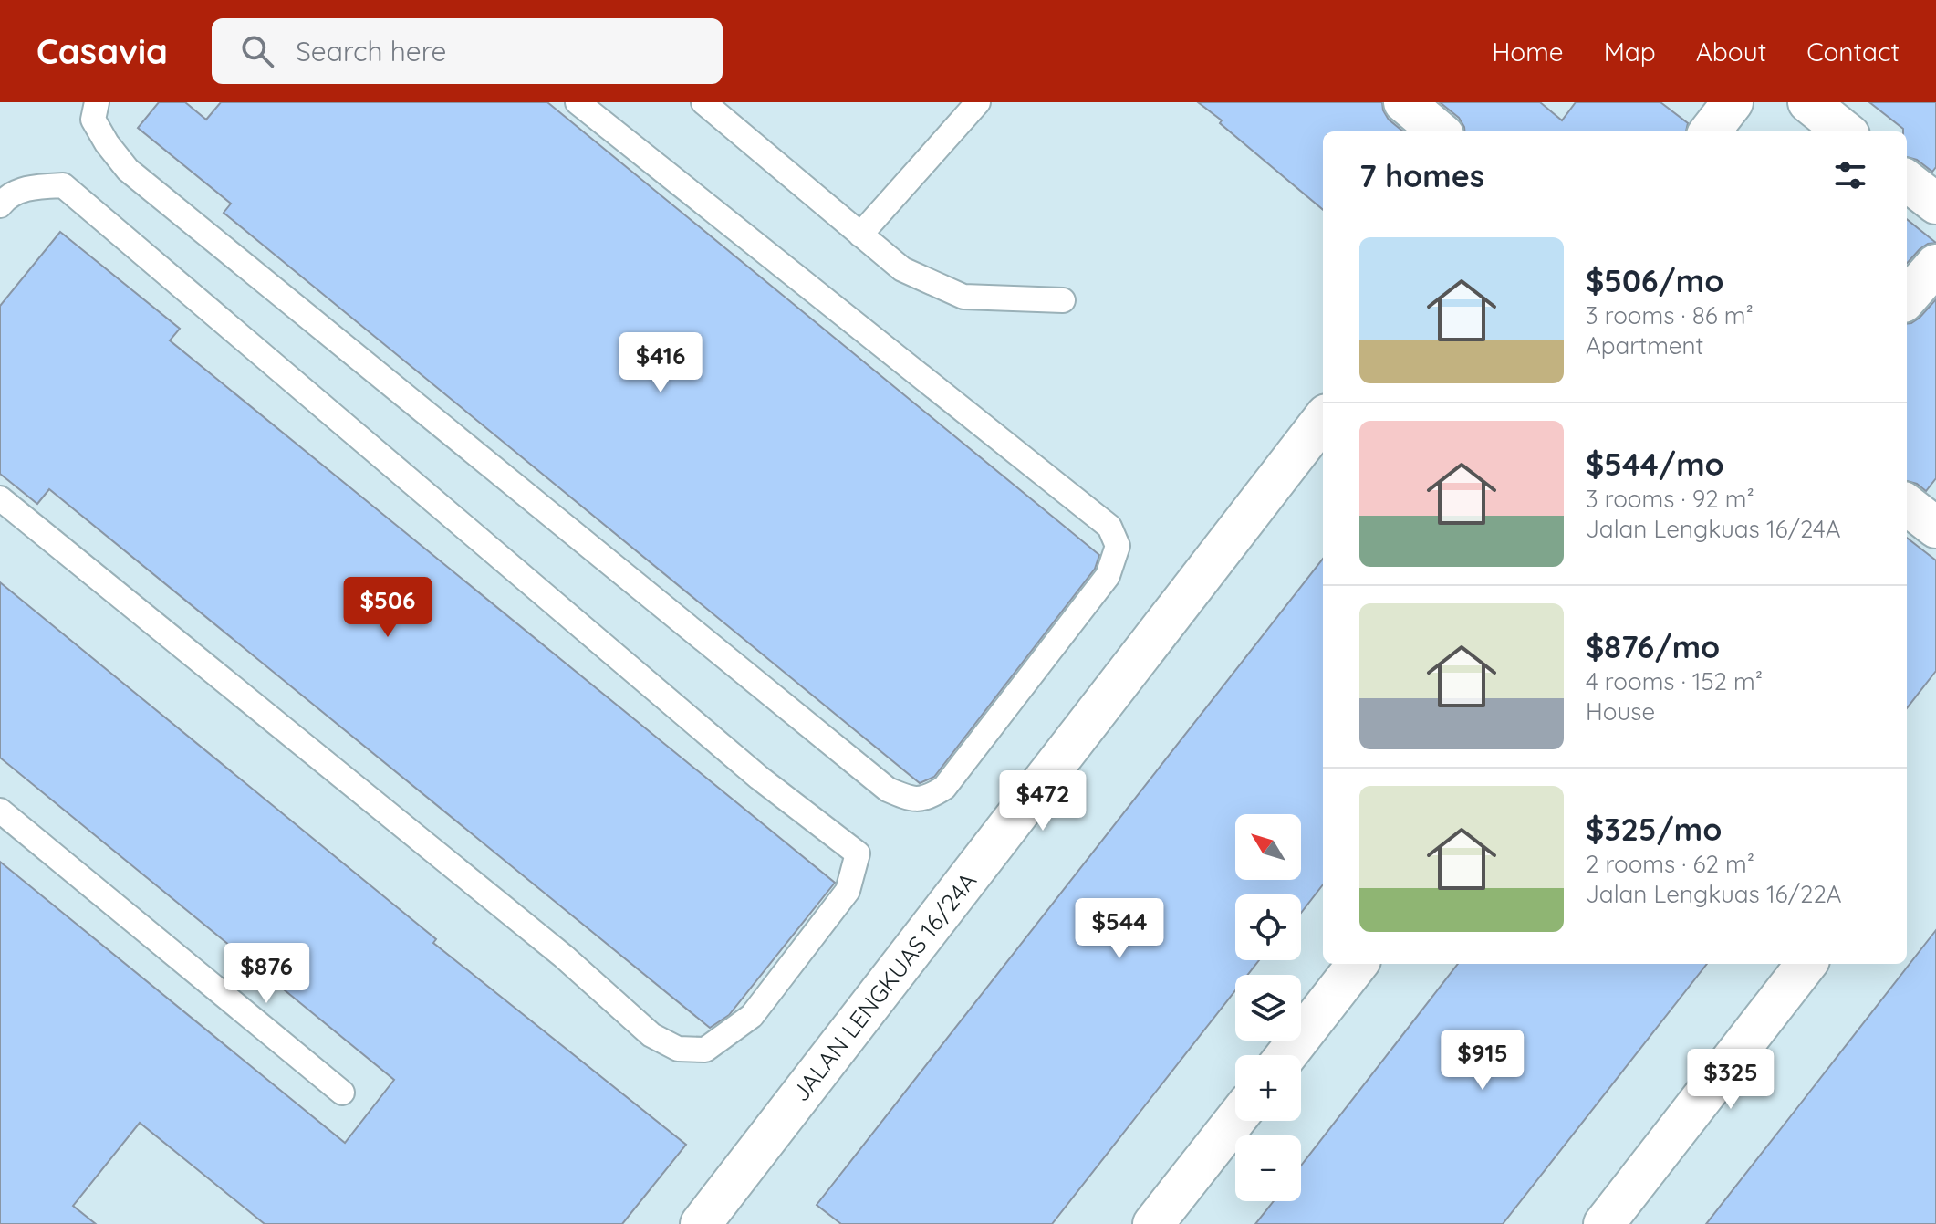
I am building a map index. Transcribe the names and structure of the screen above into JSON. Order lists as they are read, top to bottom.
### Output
{
  "streets": {
    "street": ["JALAN LENGKUAS 16/24A"]
  },
  "north": "top left",
  "page": {
    "header": "Casavia",
    "search": "Search here",
    "nav": [
      "Home",
      "Map",
      "About",
      "Contact"
    ],
    "heading": "7 homes",
    "list": [
      {
        "name": "$506/mo",
        "note": "3 rooms · 86 m² · Apartment"
      },
      {
        "name": "$544/mo",
        "note": "3 rooms · 92 m² · Jalan Lengkuas 16/24A"
      },
      {
        "name": "$876/mo",
        "note": "4 rooms · 152 m² · House"
      },
      {
        "name": "$325/mo",
        "note": "2 rooms · 62 m² · Jalan Lengkuas 16/22A"
      }
    ],
    "price": [
      "$416",
      "$506",
      "$472",
      "$544",
      "$876",
      "$915",
      "$325"
    ],
    "map_buttons": ["+", "−"]
  }
}
